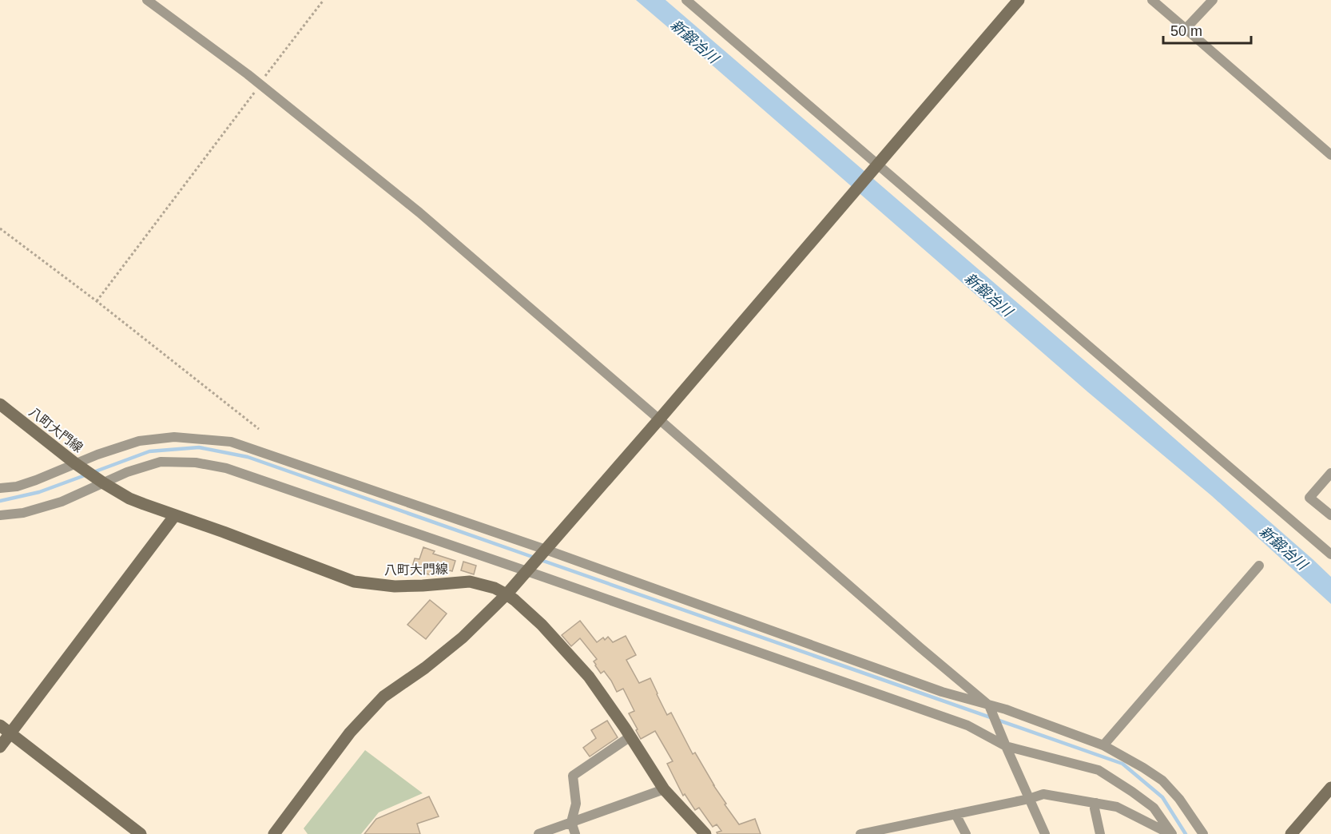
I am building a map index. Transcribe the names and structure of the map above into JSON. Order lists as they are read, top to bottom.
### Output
{
  "streets": {
    "street": ["八町大門線"]
  },
  "water": ["新鍛冶川"],
  "scale_bar": "50 m"
}
